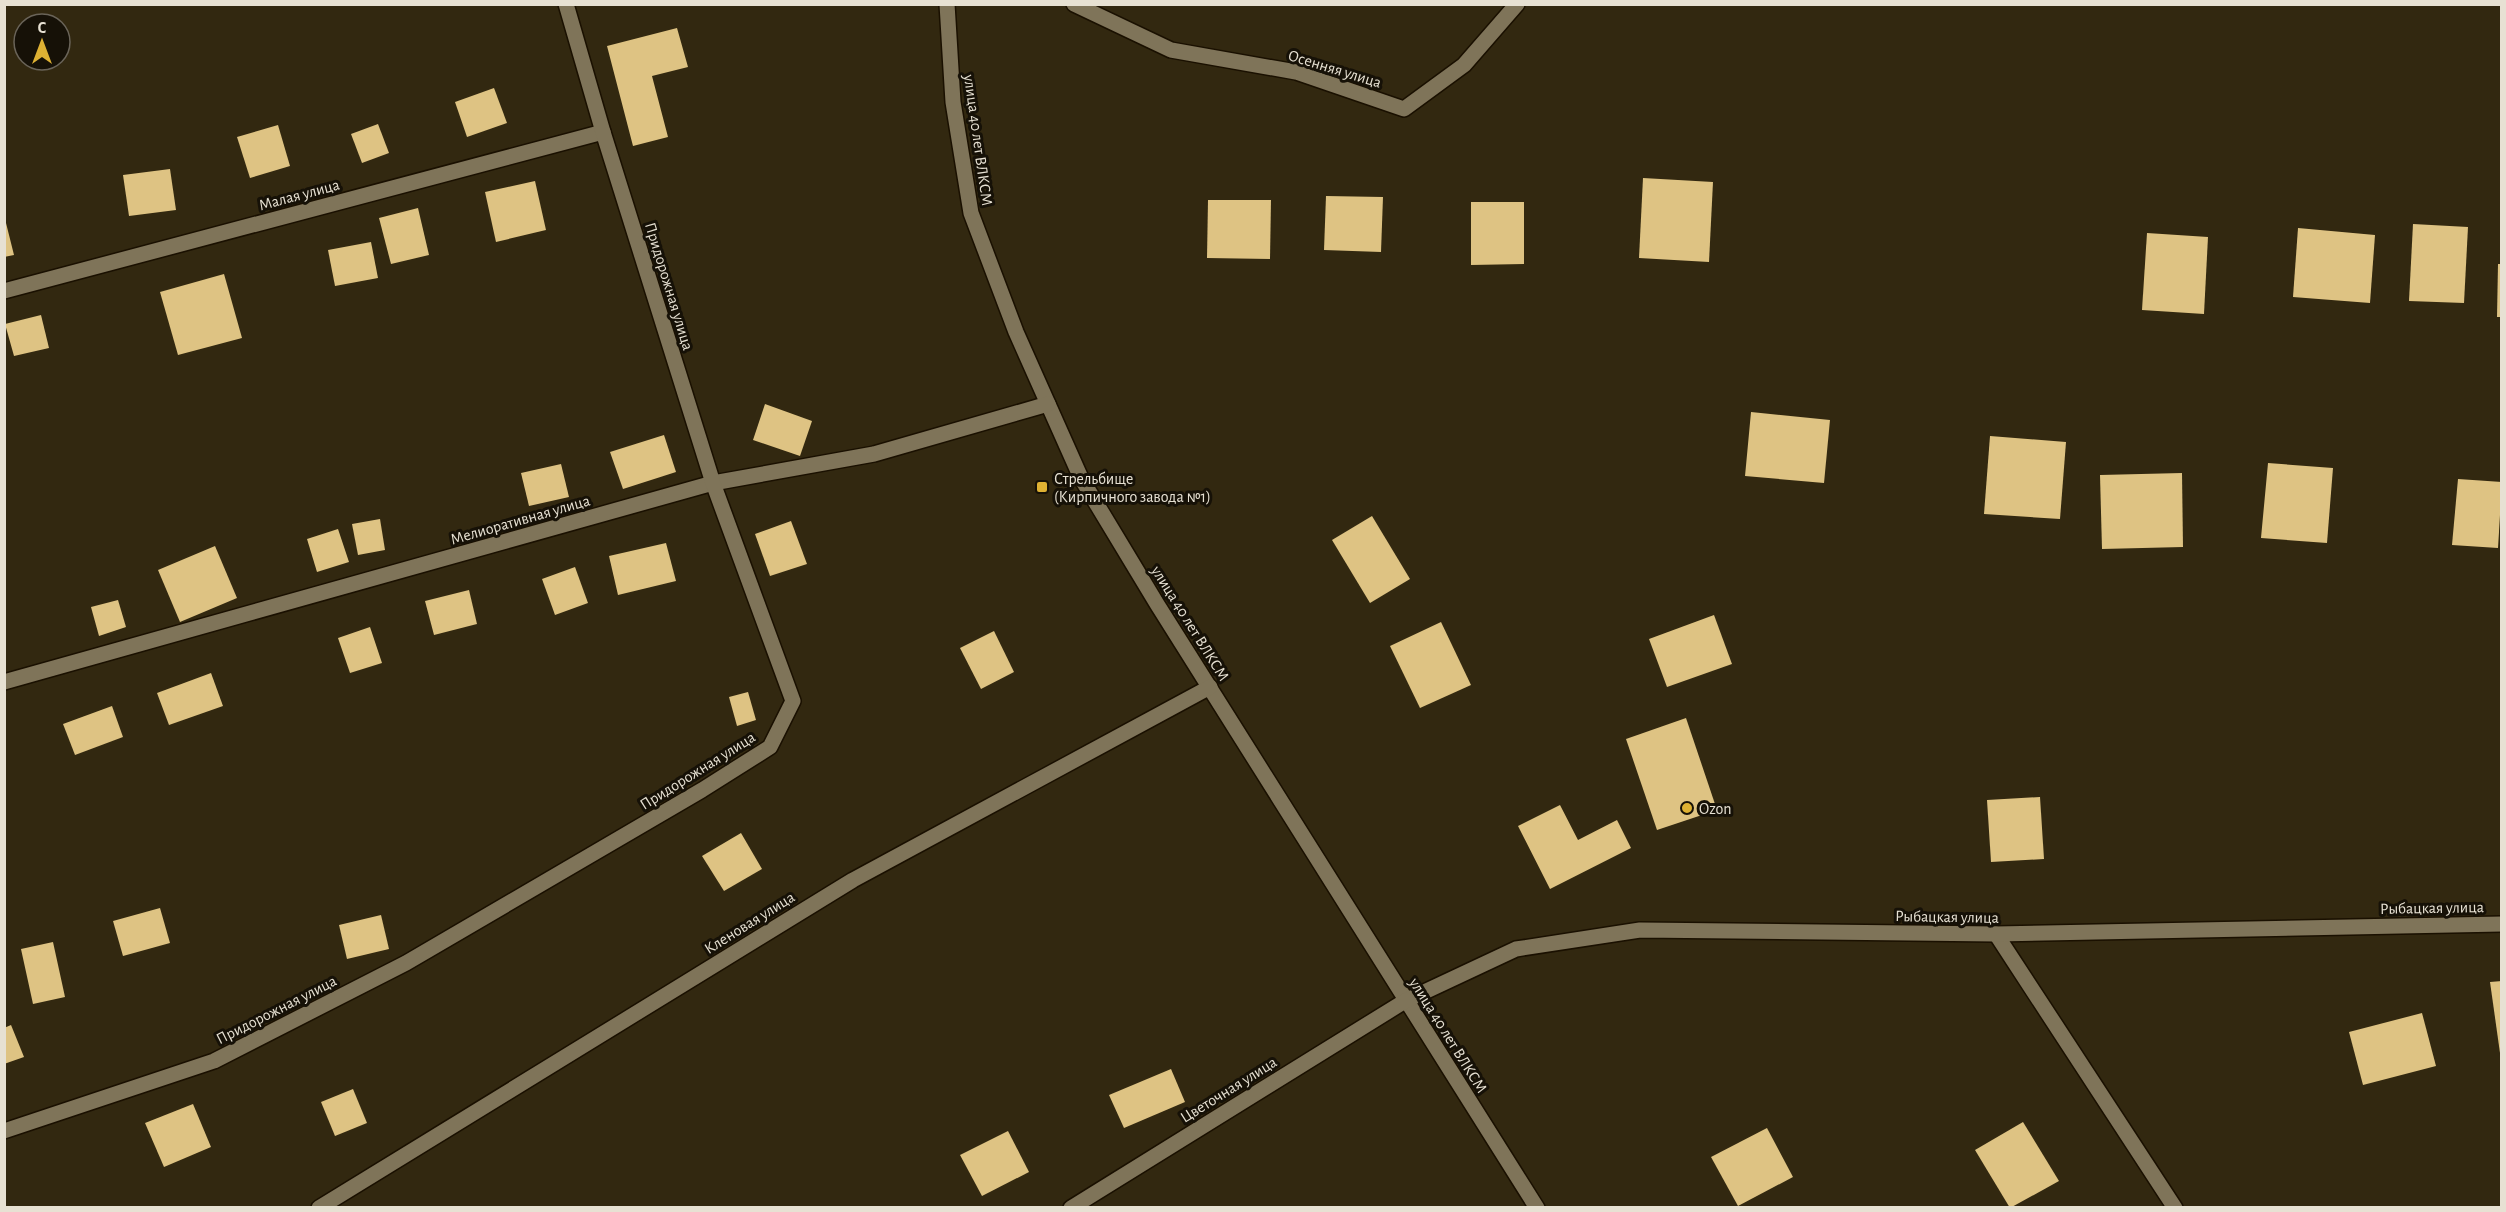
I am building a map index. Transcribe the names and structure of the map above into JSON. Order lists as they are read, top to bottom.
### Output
{
  "streets": {
    "street": [
      "Осенняя улица",
      "улица 40 лет ВЛКСМ",
      "Малая улица",
      "Придорожная улица",
      "Мелиоративная улица",
      "Рыбацкая улица",
      "Кленовая улица",
      "Цветочная улица"
    ]
  },
  "crossings": [
    ["улица 40 лет ВЛКСМ", "Мелиоративная улица"],
    ["улица 40 лет ВЛКСМ", "Рыбацкая улица"],
    ["улица 40 лет ВЛКСМ", "Кленовая улица"],
    ["улица 40 лет ВЛКСМ", "Цветочная улица"],
    ["Малая улица", "Придорожная улица"],
    ["Придорожная улица", "Мелиоративная улица"],
    ["Рыбацкая улица", "Цветочная улица"]
  ],
  "places": {
    "transit": ["Стрельбище (Кирпичного завода №1)"],
    "other": ["Ozon"]
  },
  "north": "top"
}
